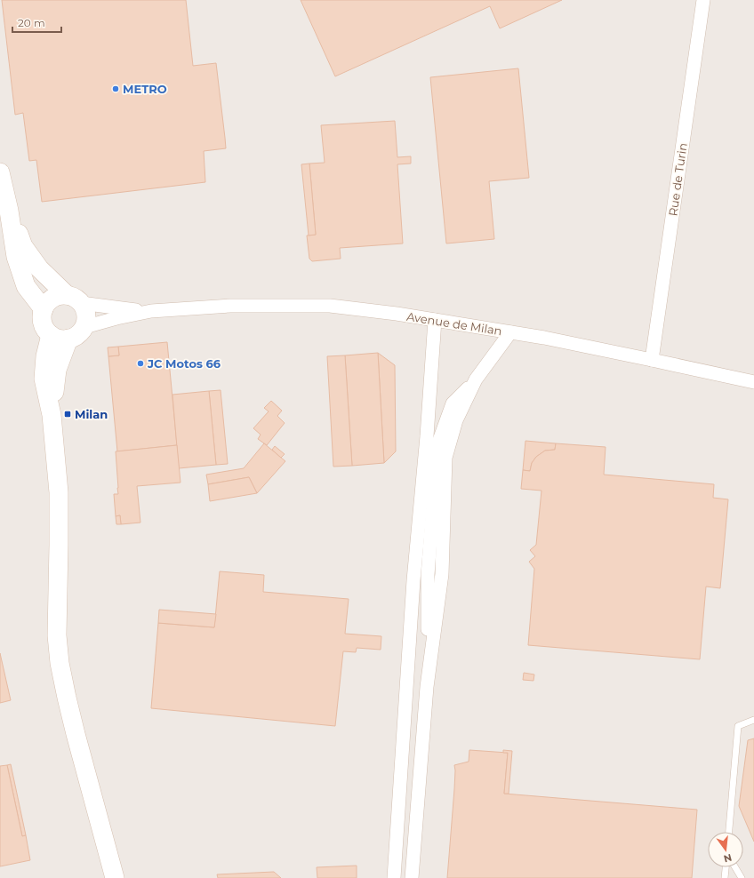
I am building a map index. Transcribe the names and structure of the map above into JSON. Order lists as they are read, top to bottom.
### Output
{
  "streets": {
    "street": ["Rue de Turin", "Avenue de Milan"]
  },
  "crossings": [
    ["Rue de Turin", "Avenue de Milan"]
  ],
  "places": {
    "other": ["METRO", "JC Motos 66"],
    "transit": ["Milan"]
  },
  "scale_bar": "20 m",
  "north": "bottom"
}
